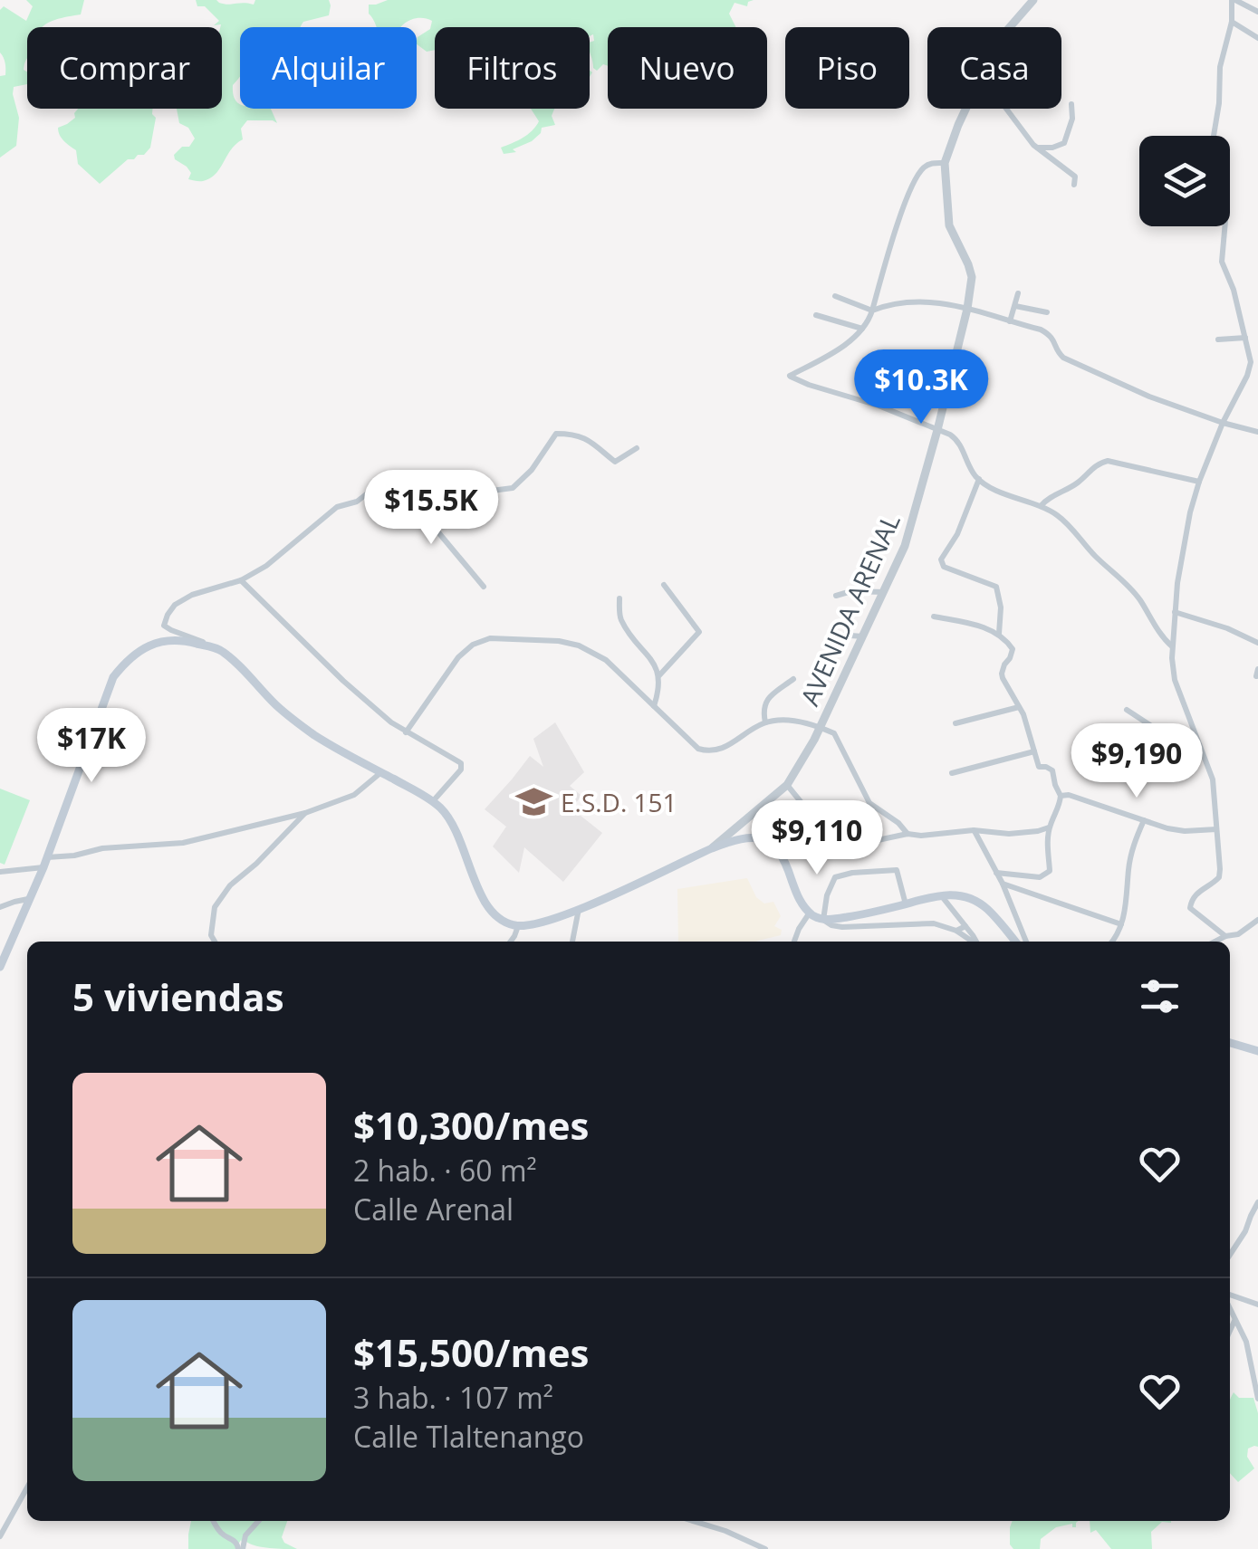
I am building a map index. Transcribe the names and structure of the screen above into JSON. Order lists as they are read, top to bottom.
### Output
{
  "streets": {
    "street": ["AVENIDA ARENAL"]
  },
  "places": {
    "school or university": ["E.S.D. 151"]
  },
  "page": {
    "chip": [
      "Comprar",
      "Alquilar",
      "Filtros",
      "Nuevo",
      "Piso",
      "Casa"
    ],
    "price": [
      "$10.3K",
      "$15.5K",
      "$17K",
      "$9,190",
      "$9,110"
    ],
    "heading": "5 viviendas",
    "list": [
      {
        "name": "$10,300/mes",
        "note": "2 hab. · 60 m² · Calle Arenal"
      },
      {
        "name": "$15,500/mes",
        "note": "3 hab. · 107 m² · Calle Tlaltenango"
      }
    ]
  }
}
